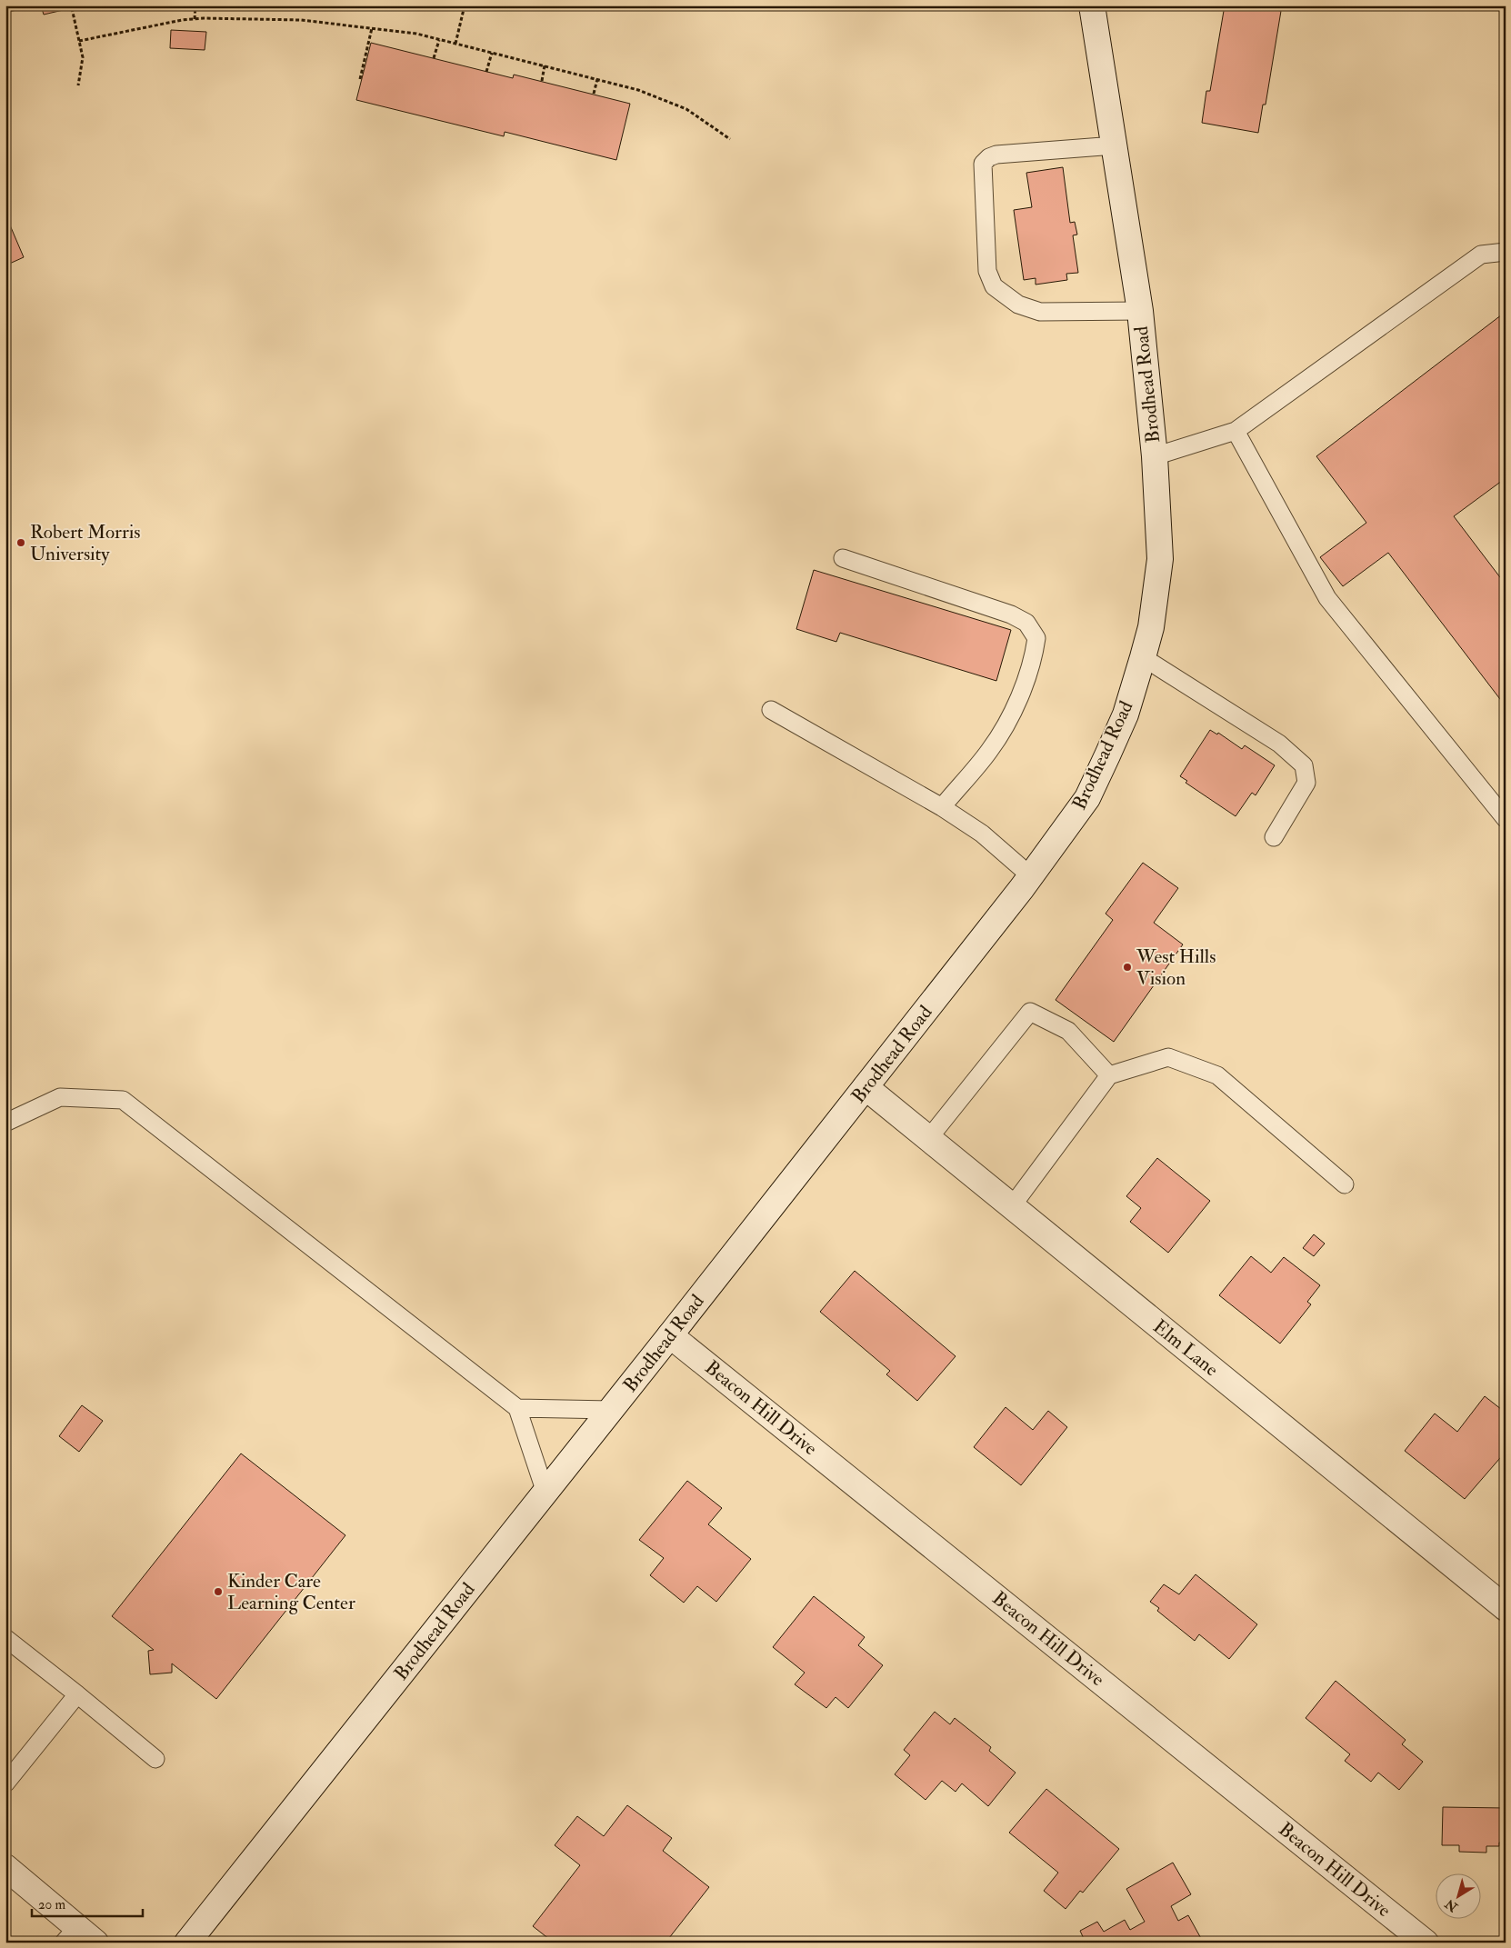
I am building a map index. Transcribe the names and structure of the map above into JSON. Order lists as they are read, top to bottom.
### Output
{
  "streets": {
    "main road": ["Brodhead Road", "Elm Lane", "Beacon Hill Drive"]
  },
  "crossings": [
    ["Brodhead Road", "Elm Lane"],
    ["Brodhead Road", "Beacon Hill Drive"]
  ],
  "places": ["Robert Morris University", "West Hills Vision", "Kinder Care Learning Center"],
  "scale_bar": "20 m",
  "north": "bottom left"
}
